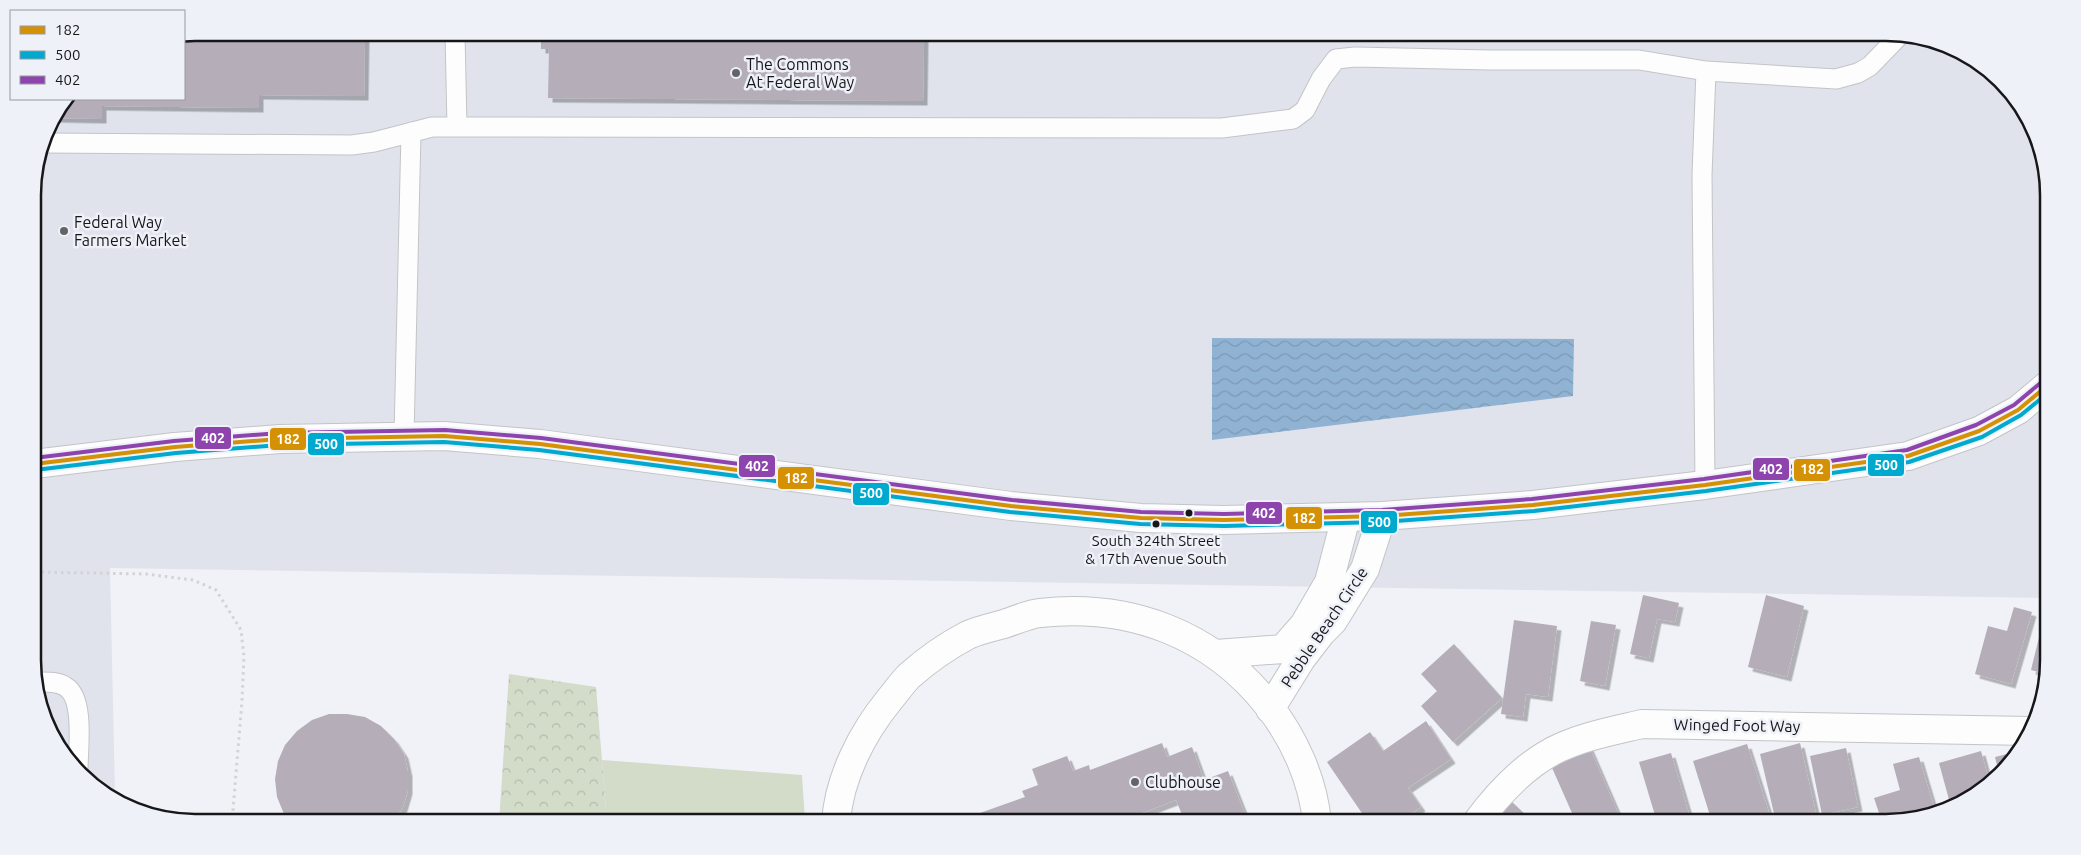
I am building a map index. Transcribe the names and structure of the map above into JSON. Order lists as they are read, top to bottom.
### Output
{
  "streets": {
    "street": ["Pebble Beach Circle", "Winged Foot Way"]
  },
  "places": [
    "The Commons At Federal Way",
    "Federal Way Farmers Market",
    "South 324th Street & 17th Avenue South",
    "Clubhouse"
  ],
  "lines": ["transit line 402", "transit line 182", "transit line 500"],
  "legend": ["182", "500", "402"]
}
